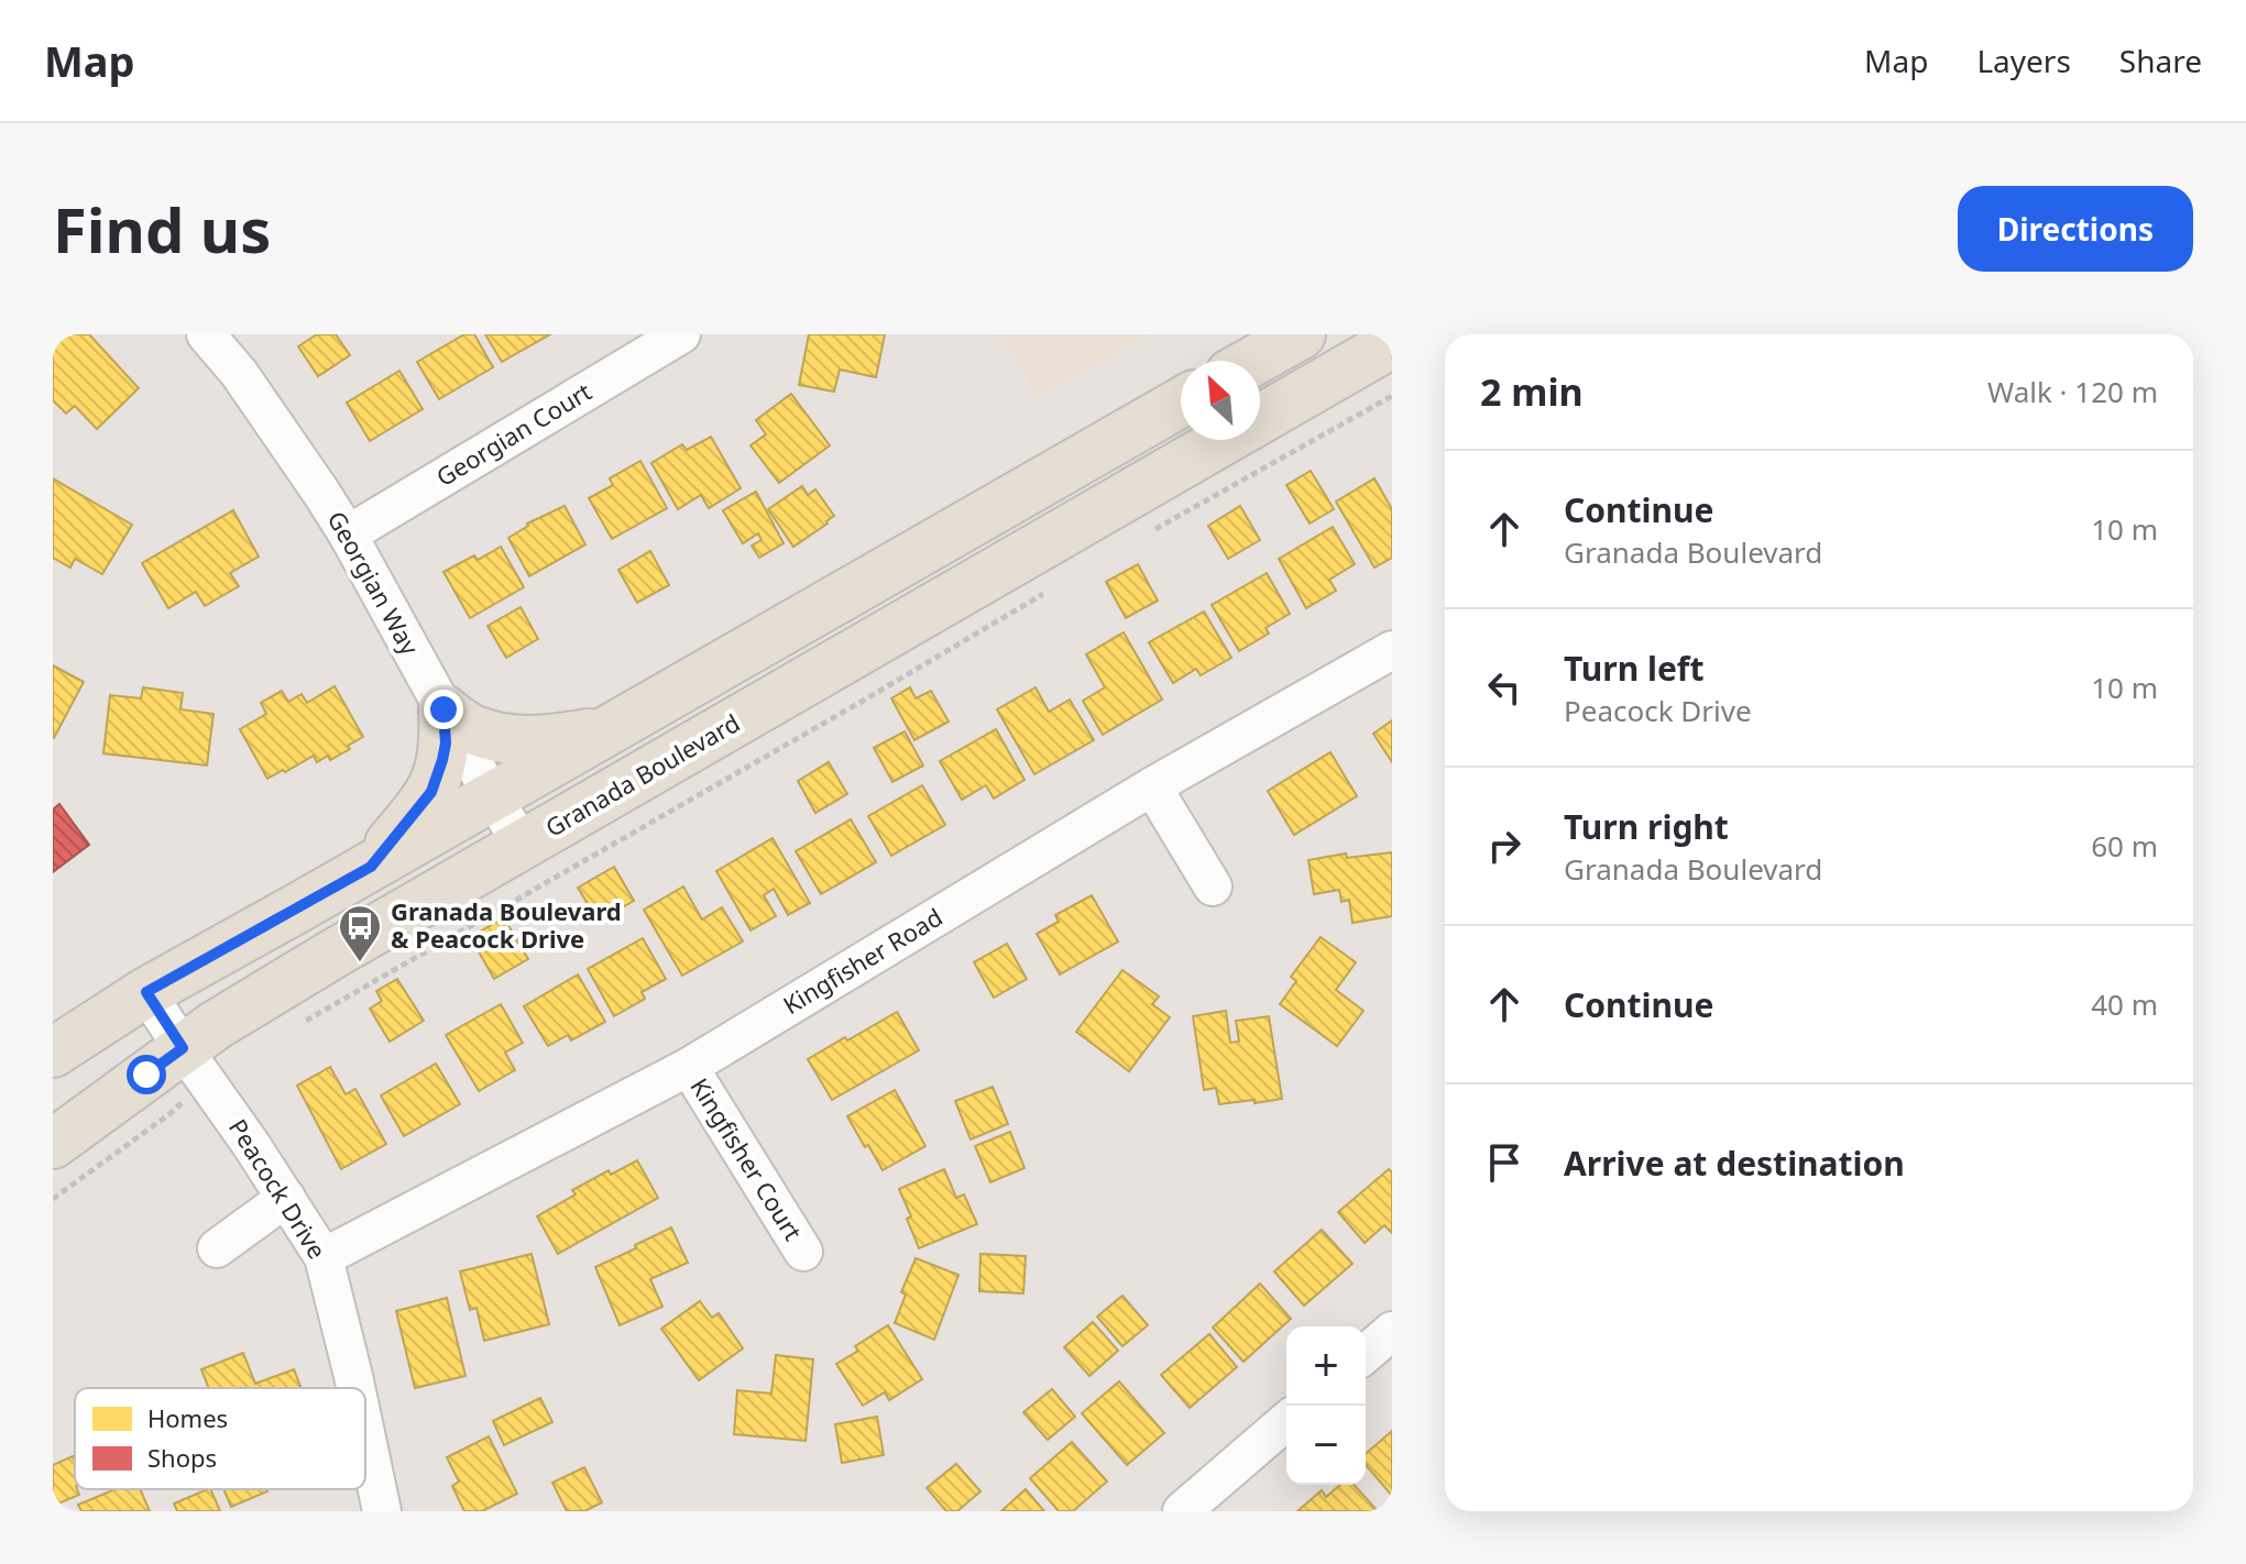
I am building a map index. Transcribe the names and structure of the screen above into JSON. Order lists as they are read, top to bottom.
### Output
{
  "streets": {
    "main road": ["Granada Boulevard"],
    "street": [
      "Georgian Court",
      "Georgian Way",
      "Kingfisher Road",
      "Kingfisher Court",
      "Peacock Drive"
    ]
  },
  "crossings": [
    ["Georgian Court", "Georgian Way"],
    ["Georgian Way", "Granada Boulevard"],
    ["Granada Boulevard", "Peacock Drive"],
    ["Kingfisher Road", "Kingfisher Court"],
    ["Kingfisher Road", "Peacock Drive"]
  ],
  "places": {
    "bus stop": ["Granada Boulevard & Peacock Drive"]
  },
  "legend": ["Homes", "Shops"],
  "north": "top left",
  "page": {
    "header": "Map",
    "nav": ["Map", "Layers", "Share"],
    "buttons": "Directions",
    "title": "Find us",
    "heading": ["2 min", "Walk · 120 m"],
    "list": [
      ["Continue", "Granada Boulevard", "10 m"],
      ["Turn left", "Peacock Drive", "10 m"],
      ["Turn right", "Granada Boulevard", "60 m"],
      ["Continue", "40 m"],
      "Arrive at destination"
    ],
    "map_buttons": ["+", "−"]
  }
}
